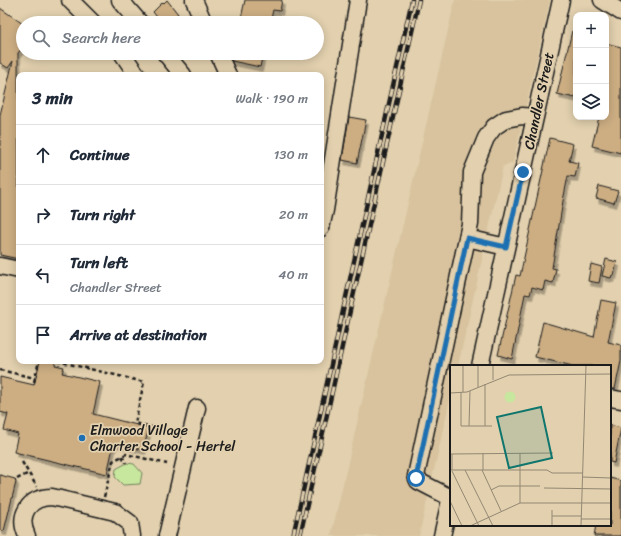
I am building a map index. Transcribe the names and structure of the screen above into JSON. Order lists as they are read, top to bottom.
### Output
{
  "streets": {
    "street": ["Chandler Street"]
  },
  "places": ["Elmwood Village Charter School - Hertel"],
  "page": {
    "map_buttons": ["+", "−"],
    "search": "Search here",
    "heading": ["3 min", "Walk · 190 m"],
    "list": [
      ["Continue", "130 m"],
      ["Turn right", "20 m"],
      ["Turn left", "Chandler Street", "40 m"],
      "Arrive at destination"
    ]
  }
}
